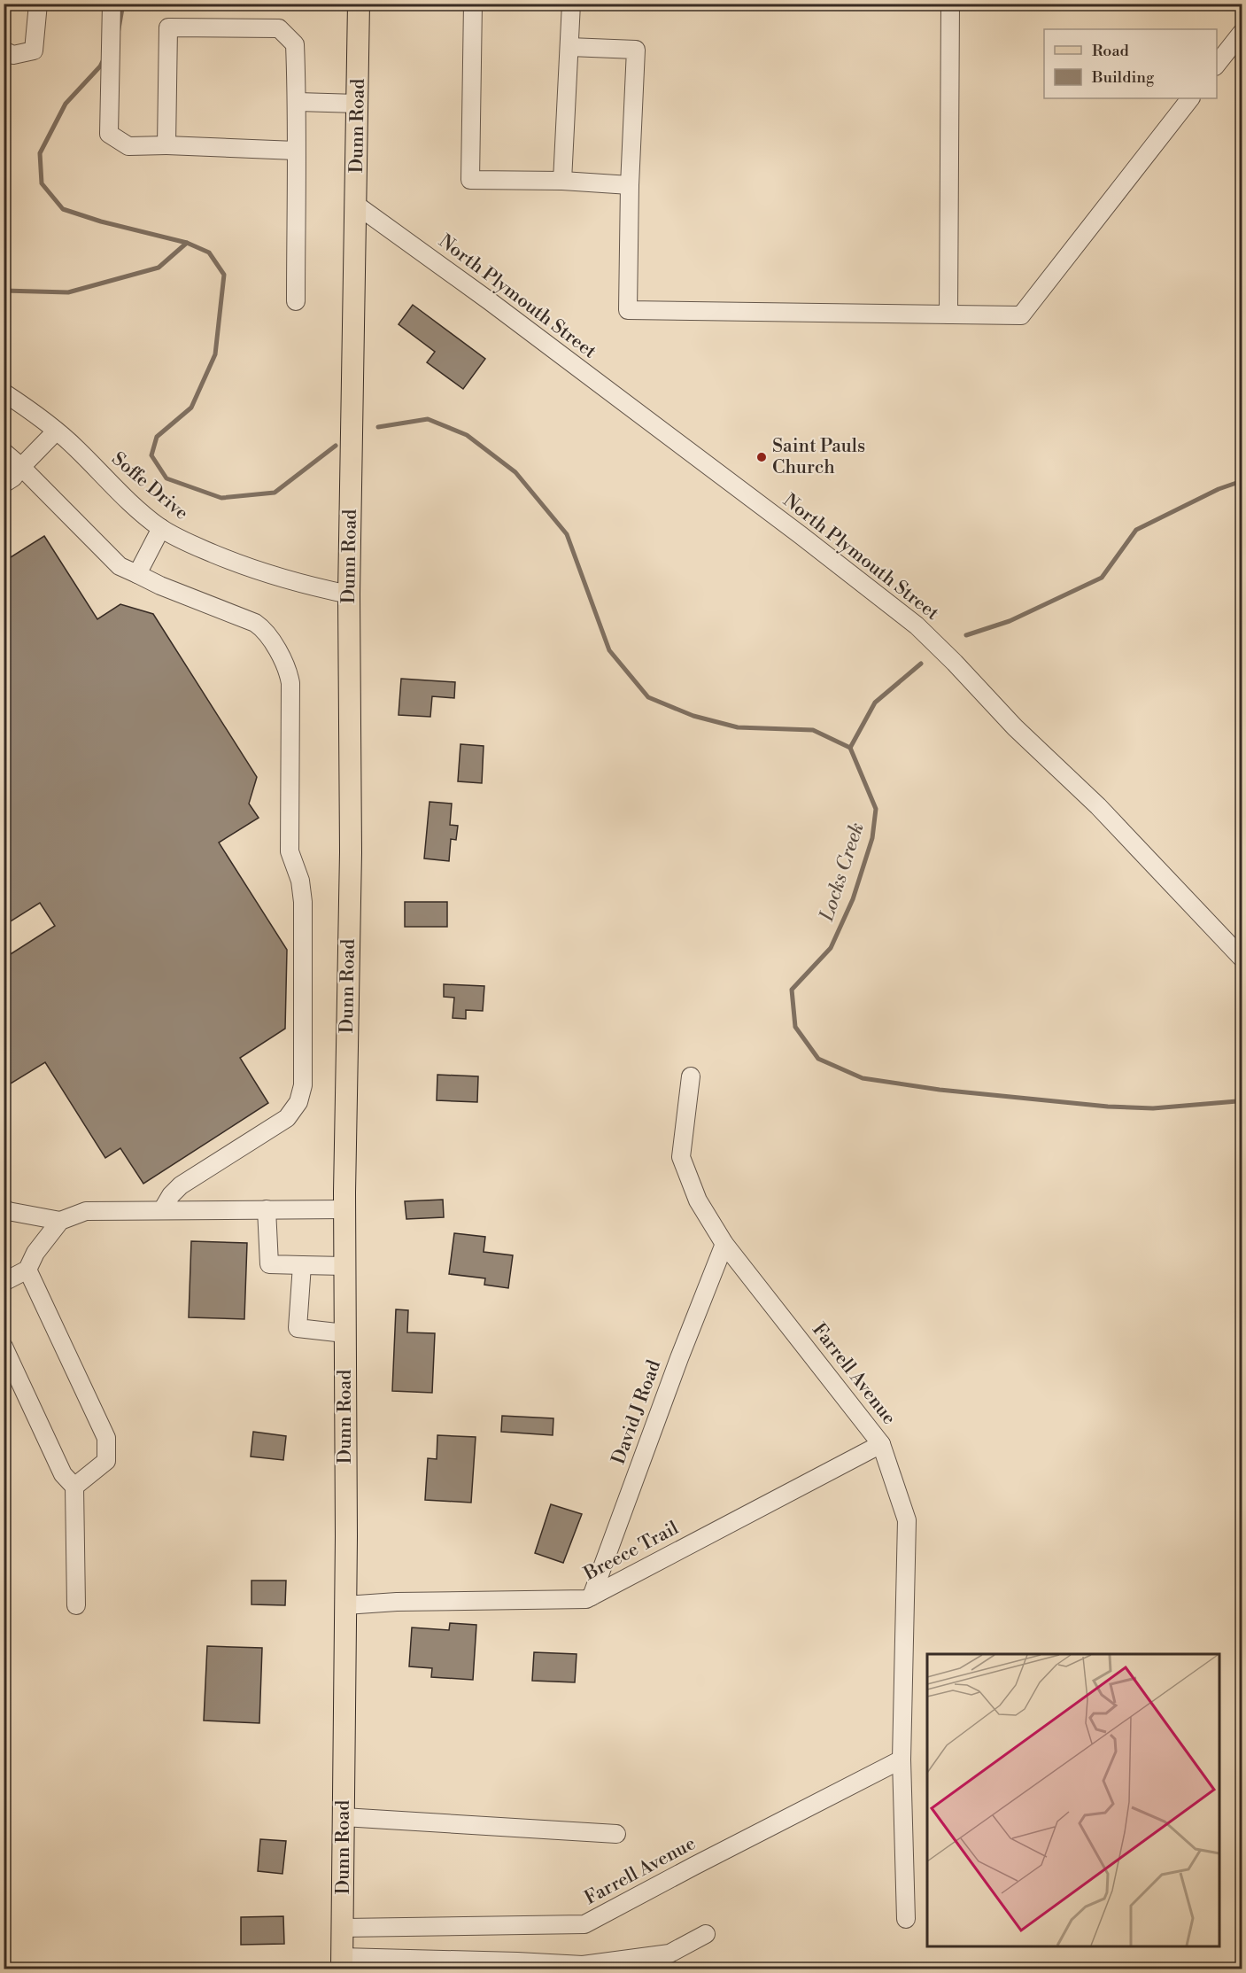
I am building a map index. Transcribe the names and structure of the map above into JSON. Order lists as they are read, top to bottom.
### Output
{
  "streets": {
    "main road": ["Dunn Road"],
    "street": [
      "North Plymouth Street",
      "Soffe Drive",
      "Farrell Avenue",
      "David J Road",
      "Breece Trail"
    ]
  },
  "crossings": [
    ["Dunn Road", "North Plymouth Street"],
    ["Dunn Road", "Soffe Drive"],
    ["Dunn Road", "Farrell Avenue"],
    ["Dunn Road", "Breece Trail"],
    ["Farrell Avenue", "David J Road"],
    ["Farrell Avenue", "Breece Trail"],
    ["David J Road", "Breece Trail"]
  ],
  "water": ["Locks Creek"],
  "places": ["Saint Pauls Church"],
  "legend": ["Road", "Building"]
}
